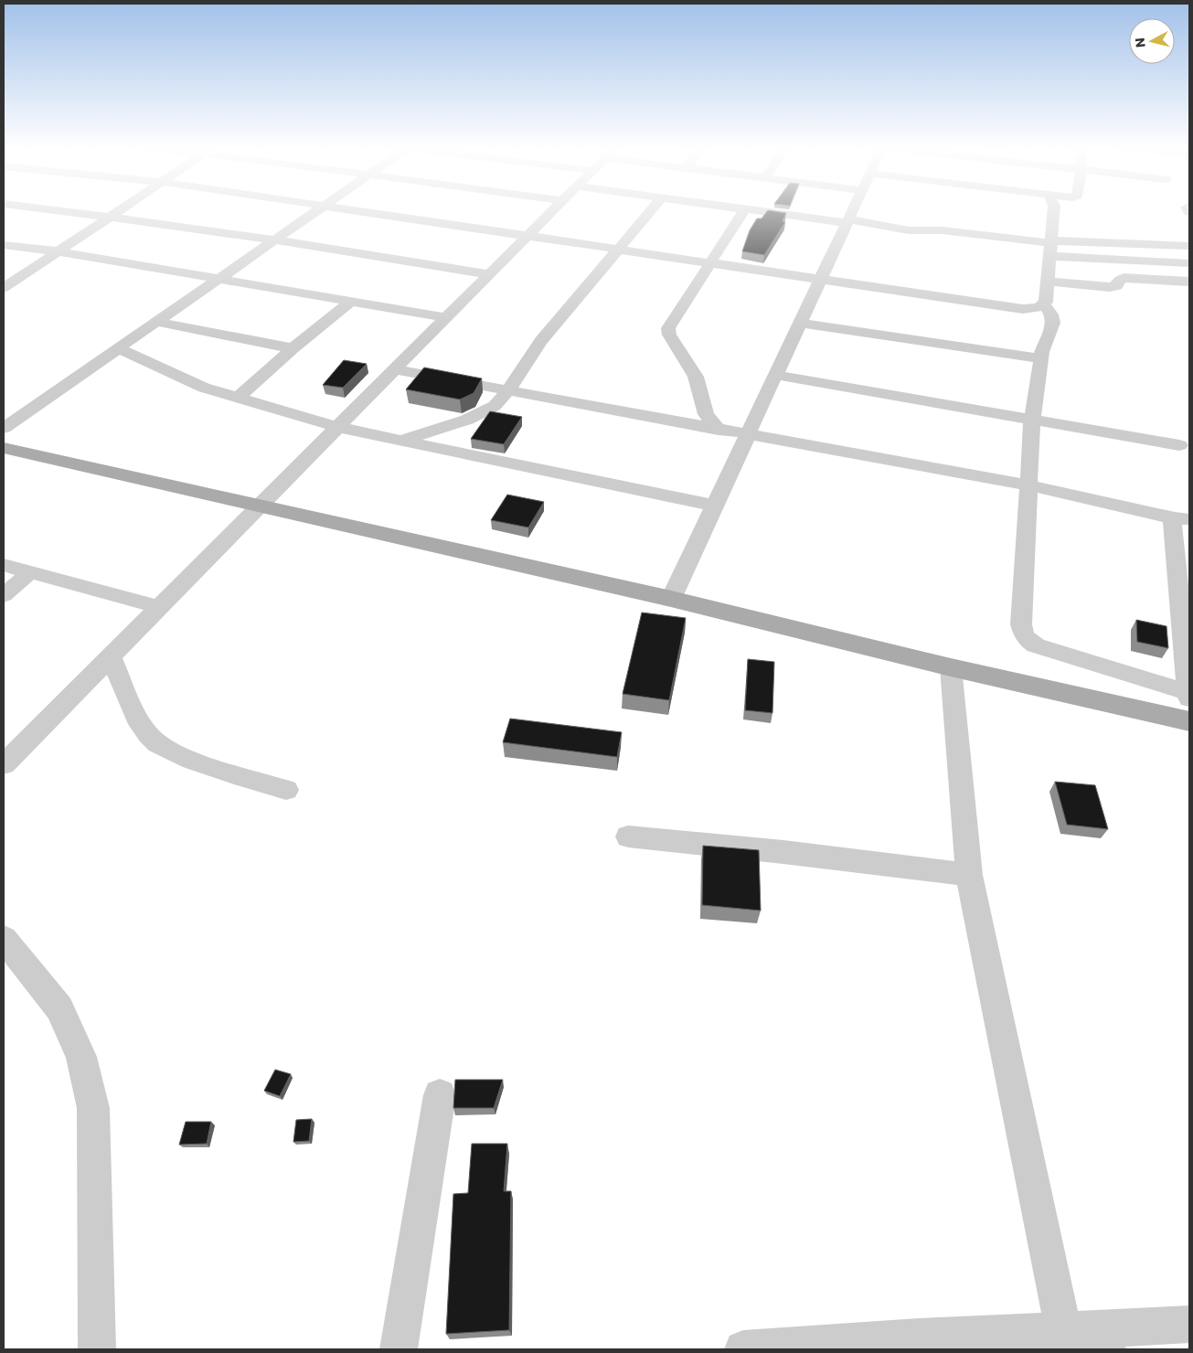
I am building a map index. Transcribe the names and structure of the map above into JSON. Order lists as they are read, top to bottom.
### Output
{
  "north": "left"
}
